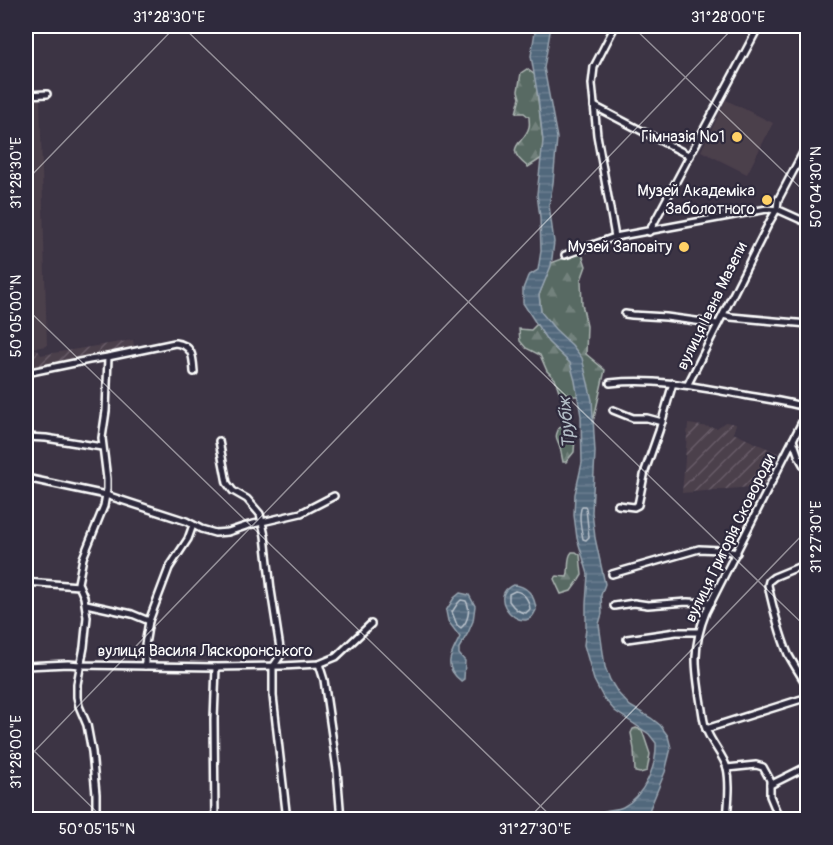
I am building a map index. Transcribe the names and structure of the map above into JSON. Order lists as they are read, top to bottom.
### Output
{
  "streets": {
    "street": ["вулиця Івана Мазепи", "вулиця Григорія Сковороди", "вулиця Василя Ляскоронського"]
  },
  "water": ["Трубіж"],
  "places": ["Гімназія №1", "Музей Академіка Заболотного", "Музей Заповіту"],
  "coordinates": [
    "31°28'30\"E",
    "31°28'00\"E",
    "50°04'30\"N",
    "50°05'00\"N",
    "31°27'30\"E",
    "50°05'15\"N"
  ]
}
